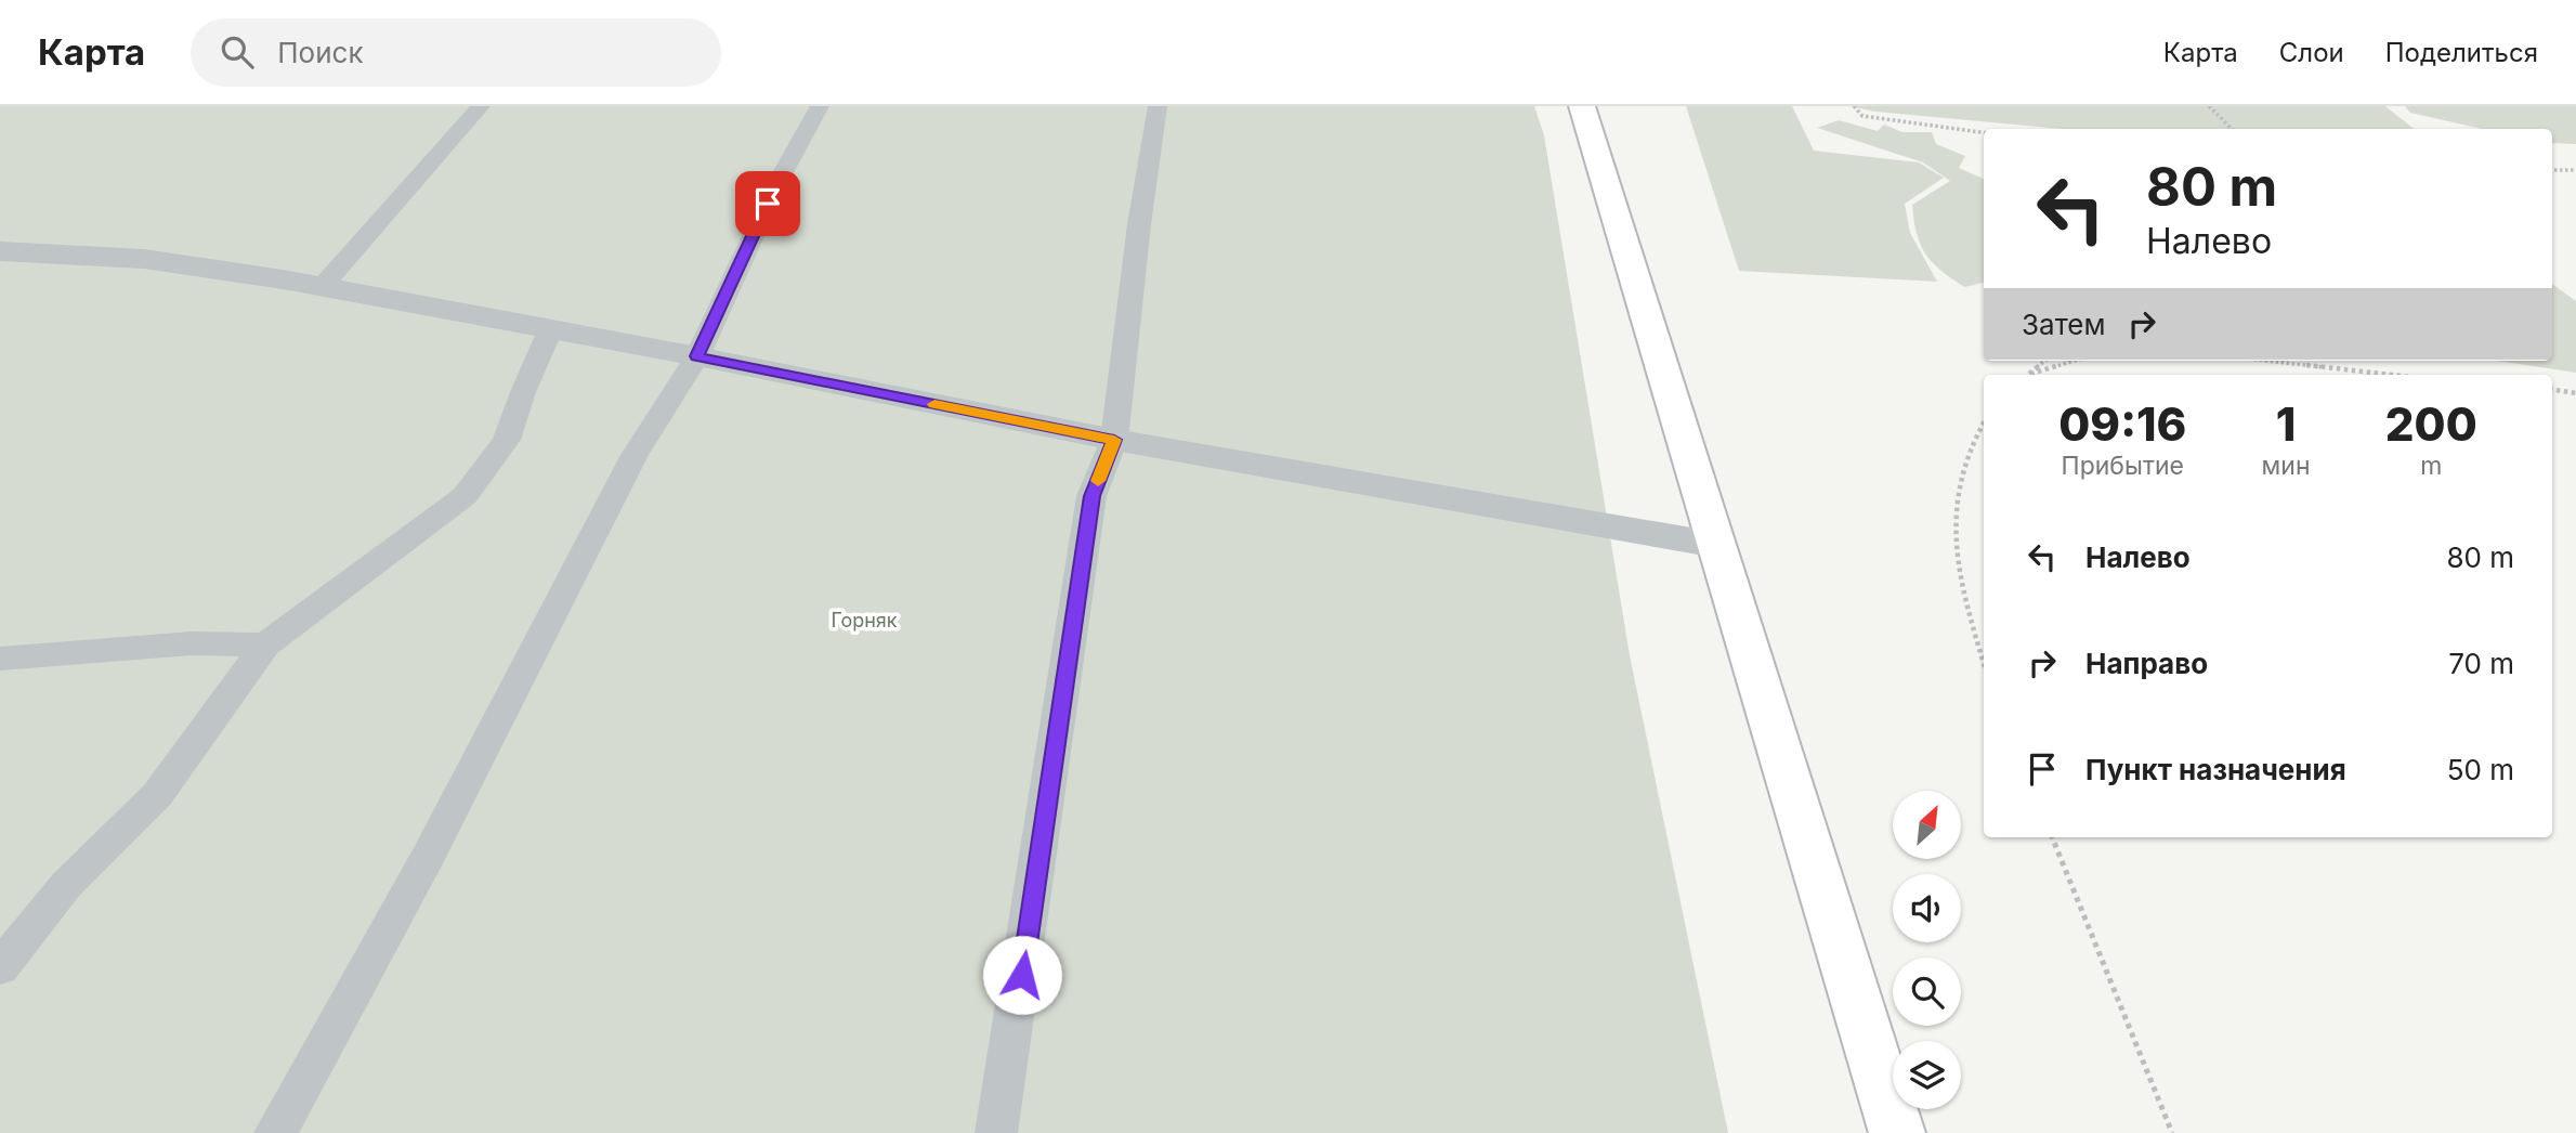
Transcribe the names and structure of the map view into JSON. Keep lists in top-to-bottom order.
{
  "parks": ["Горняк"],
  "north": "top right",
  "page": {
    "header": "Карта",
    "search": "Поиск",
    "nav": ["Карта", "Слои", "Поделиться"],
    "turn": ["80 m", "Налево"],
    "then": "Затем",
    "eta": [
      "09:16",
      "Прибытие",
      "1",
      "мин",
      "200",
      "m"
    ],
    "list": [
      {
        "name": "Налево",
        "value": "80 m"
      },
      {
        "name": "Направо",
        "value": "70 m"
      },
      {
        "name": "Пункт назначения",
        "value": "50 m"
      }
    ]
  }
}
